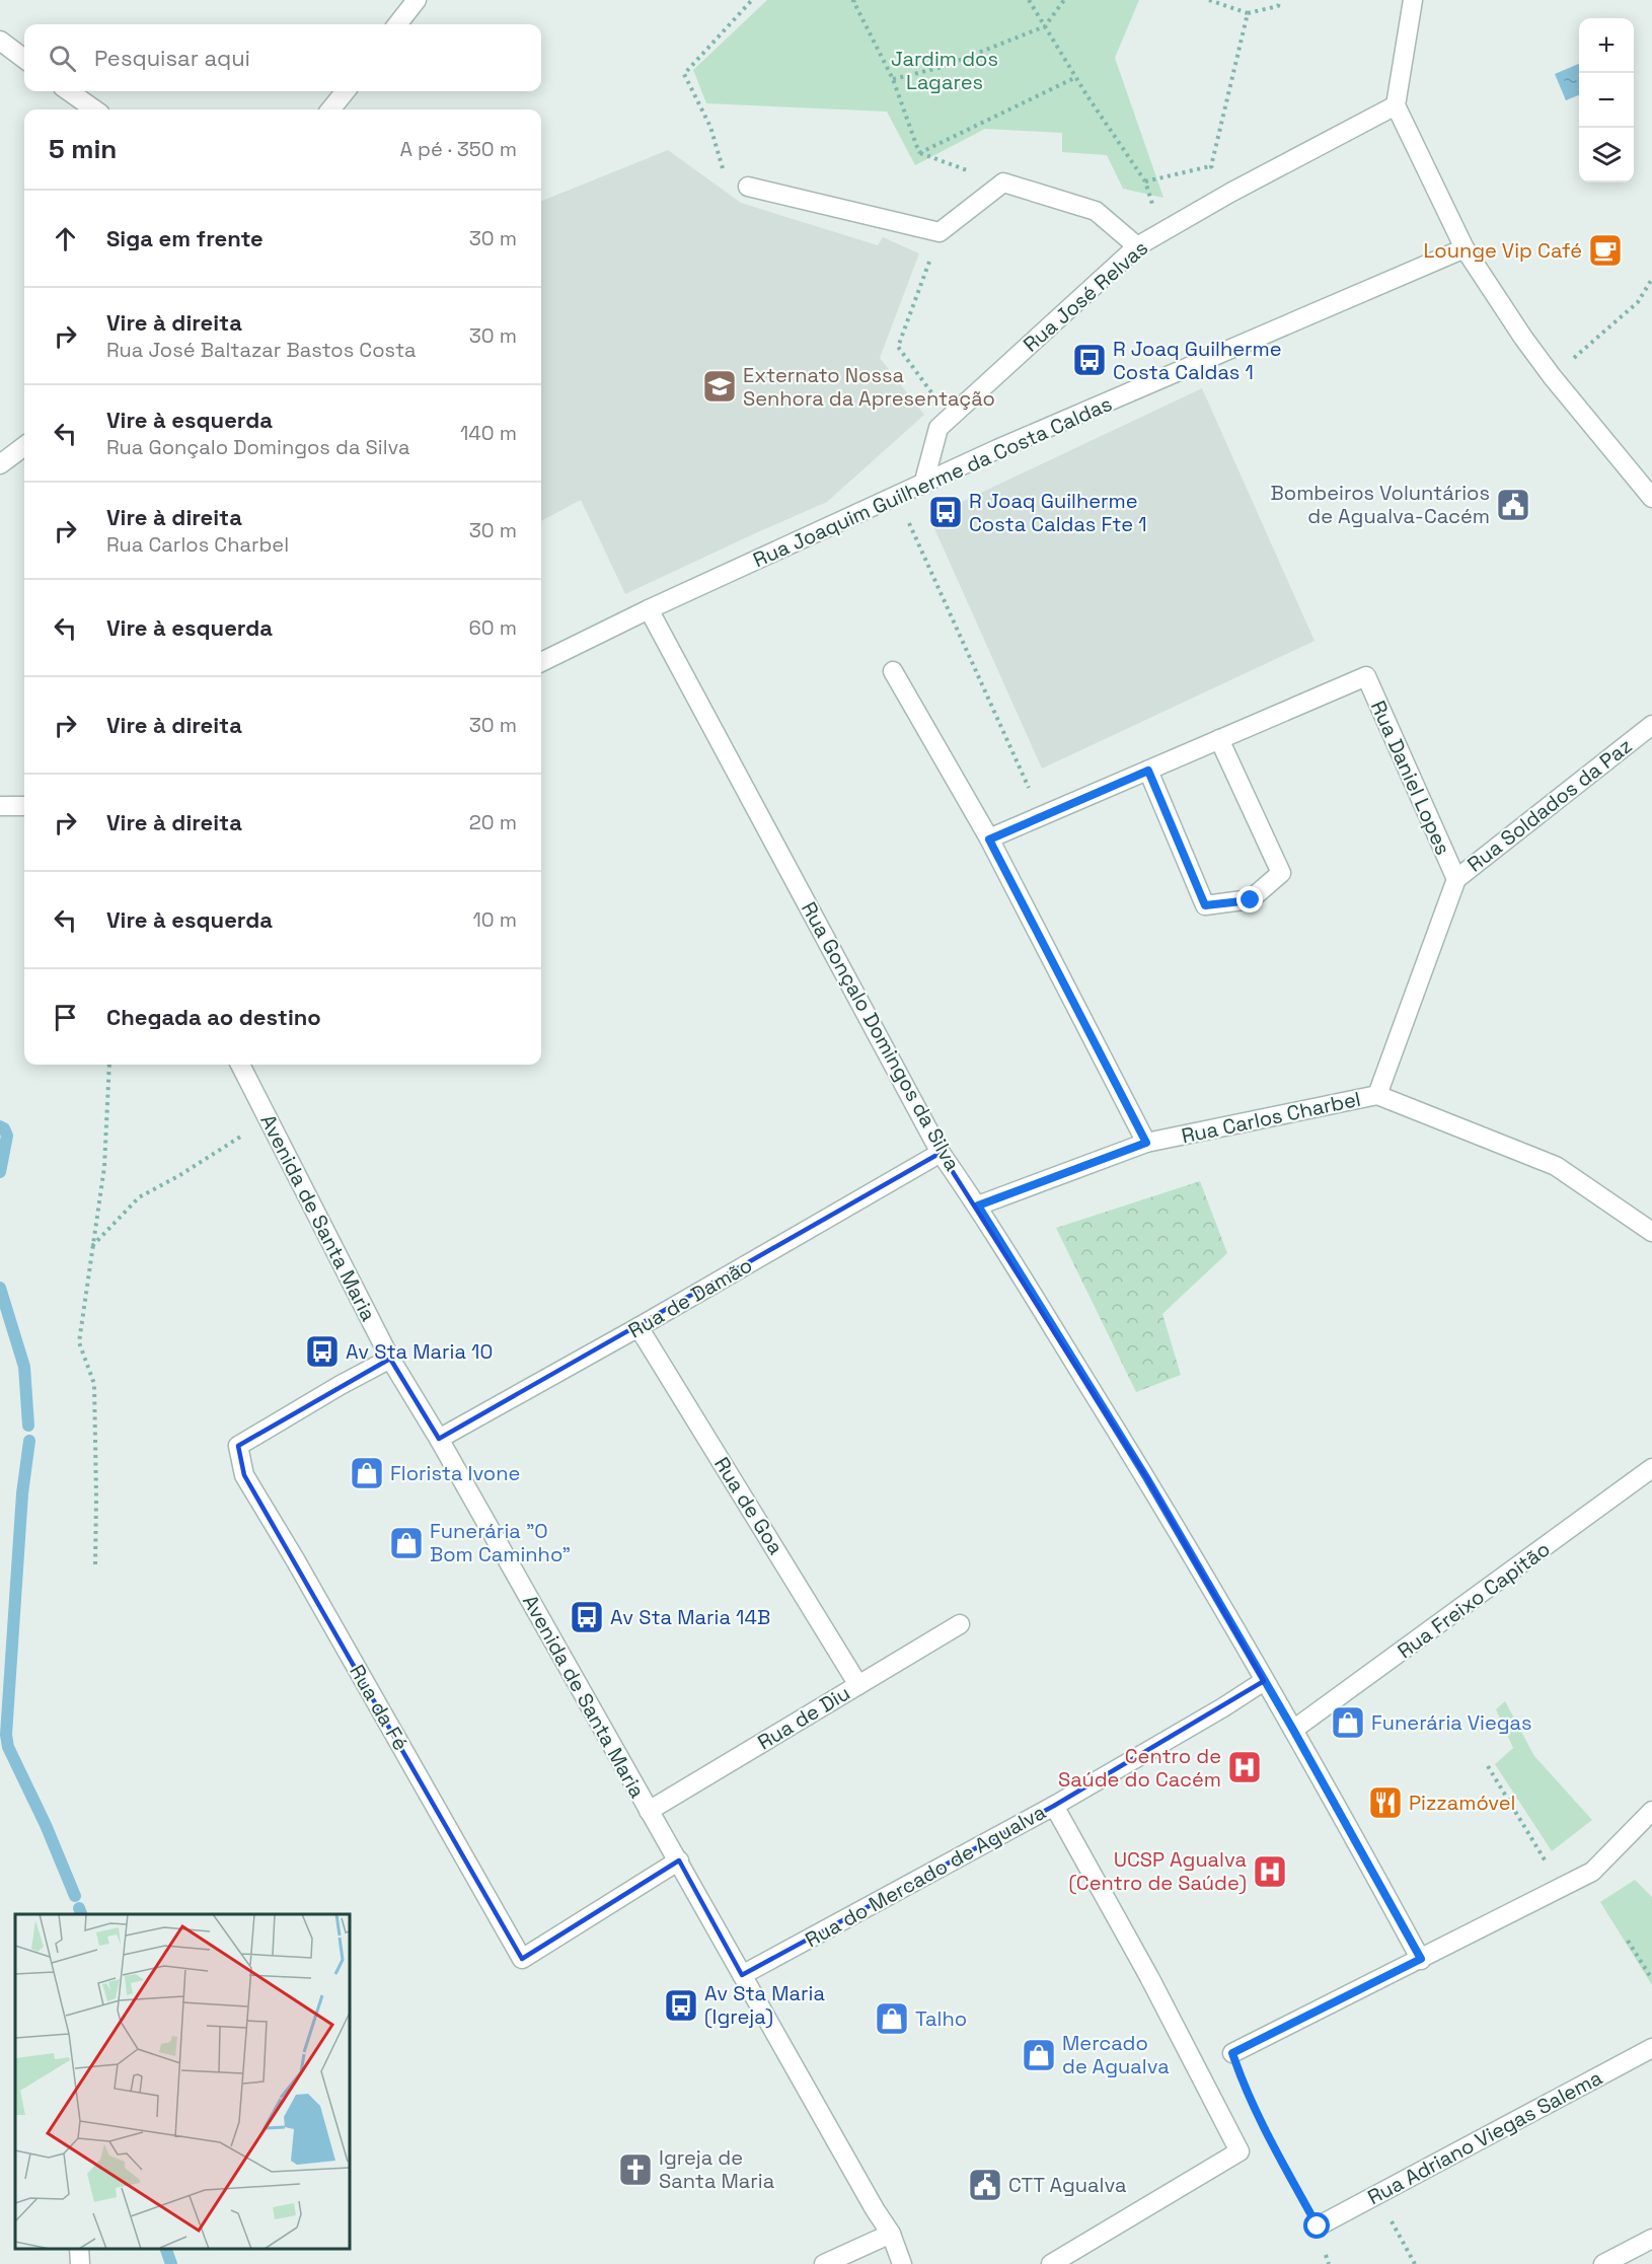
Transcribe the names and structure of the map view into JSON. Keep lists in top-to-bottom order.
{
  "streets": {
    "street": [
      "Rua José Relvas",
      "Rua Joaquim Guilherme da Costa Caldas",
      "Rua Daniel Lopes",
      "Rua Soldados da Paz",
      "Rua Gonçalo Domingos da Silva",
      "Rua Carlos Charbel",
      "Avenida de Santa Maria",
      "Rua de Damão",
      "Rua de Goa",
      "Rua Freixo Capitão",
      "Rua da Fé",
      "Rua de Diu",
      "Rua do Mercado de Agualva",
      "Rua Adriano Viegas Salema"
    ]
  },
  "crossings": [
    ["Rua José Relvas", "Rua Joaquim Guilherme da Costa Caldas"],
    ["Rua Joaquim Guilherme da Costa Caldas", "Rua Gonçalo Domingos da Silva"],
    ["Rua Daniel Lopes", "Rua Soldados da Paz"],
    ["Rua Soldados da Paz", "Rua Carlos Charbel"],
    ["Rua Gonçalo Domingos da Silva", "Rua Carlos Charbel"],
    ["Rua Gonçalo Domingos da Silva", "Rua de Damão"],
    ["Rua Gonçalo Domingos da Silva", "Rua Freixo Capitão"],
    ["Rua Gonçalo Domingos da Silva", "Rua do Mercado de Agualva"],
    ["Avenida de Santa Maria", "Rua de Damão"],
    ["Avenida de Santa Maria", "Rua da Fé"],
    ["Avenida de Santa Maria", "Rua de Diu"],
    ["Avenida de Santa Maria", "Rua do Mercado de Agualva"],
    ["Rua de Damão", "Rua de Goa"],
    ["Rua de Goa", "Rua de Diu"]
  ],
  "parks": ["Jardim dos Lagares"],
  "places": {
    "cafe": ["Lounge Vip Café"],
    "bus stop": [
      "R Joaq Guilherme Costa Caldas 1",
      "R Joaq Guilherme Costa Caldas Fte 1",
      "Av Sta Maria 10",
      "Av Sta Maria 14B",
      "Av Sta Maria (Igreja)"
    ],
    "school or university": ["Externato Nossa Senhora da Apresentação"],
    "public building": ["Bombeiros Voluntários de Agualva-Cacém", "CTT Agualva"],
    "shop": [
      "Florista Ivone",
      "Funerária \"O Bom Caminho\"",
      "Funerária Viegas",
      "Talho",
      "Mercado de Agualva"
    ],
    "hospital": ["Centro de Saúde do Cacém", "UCSP Agualva (Centro de Saúde)"],
    "restaurant": ["Pizzamóvel"],
    "church": ["Igreja de Santa Maria"]
  },
  "page": {
    "map_buttons": ["+", "−"],
    "search": "Pesquisar aqui",
    "heading": ["5 min", "A pé · 350 m"],
    "list": [
      ["Siga em frente", "30 m"],
      ["Vire à direita", "Rua José Baltazar Bastos Costa", "30 m"],
      ["Vire à esquerda", "Rua Gonçalo Domingos da Silva", "140 m"],
      ["Vire à direita", "Rua Carlos Charbel", "30 m"],
      ["Vire à esquerda", "60 m"],
      ["Vire à direita", "30 m"],
      ["Vire à direita", "20 m"],
      ["Vire à esquerda", "10 m"],
      "Chegada ao destino"
    ]
  }
}
